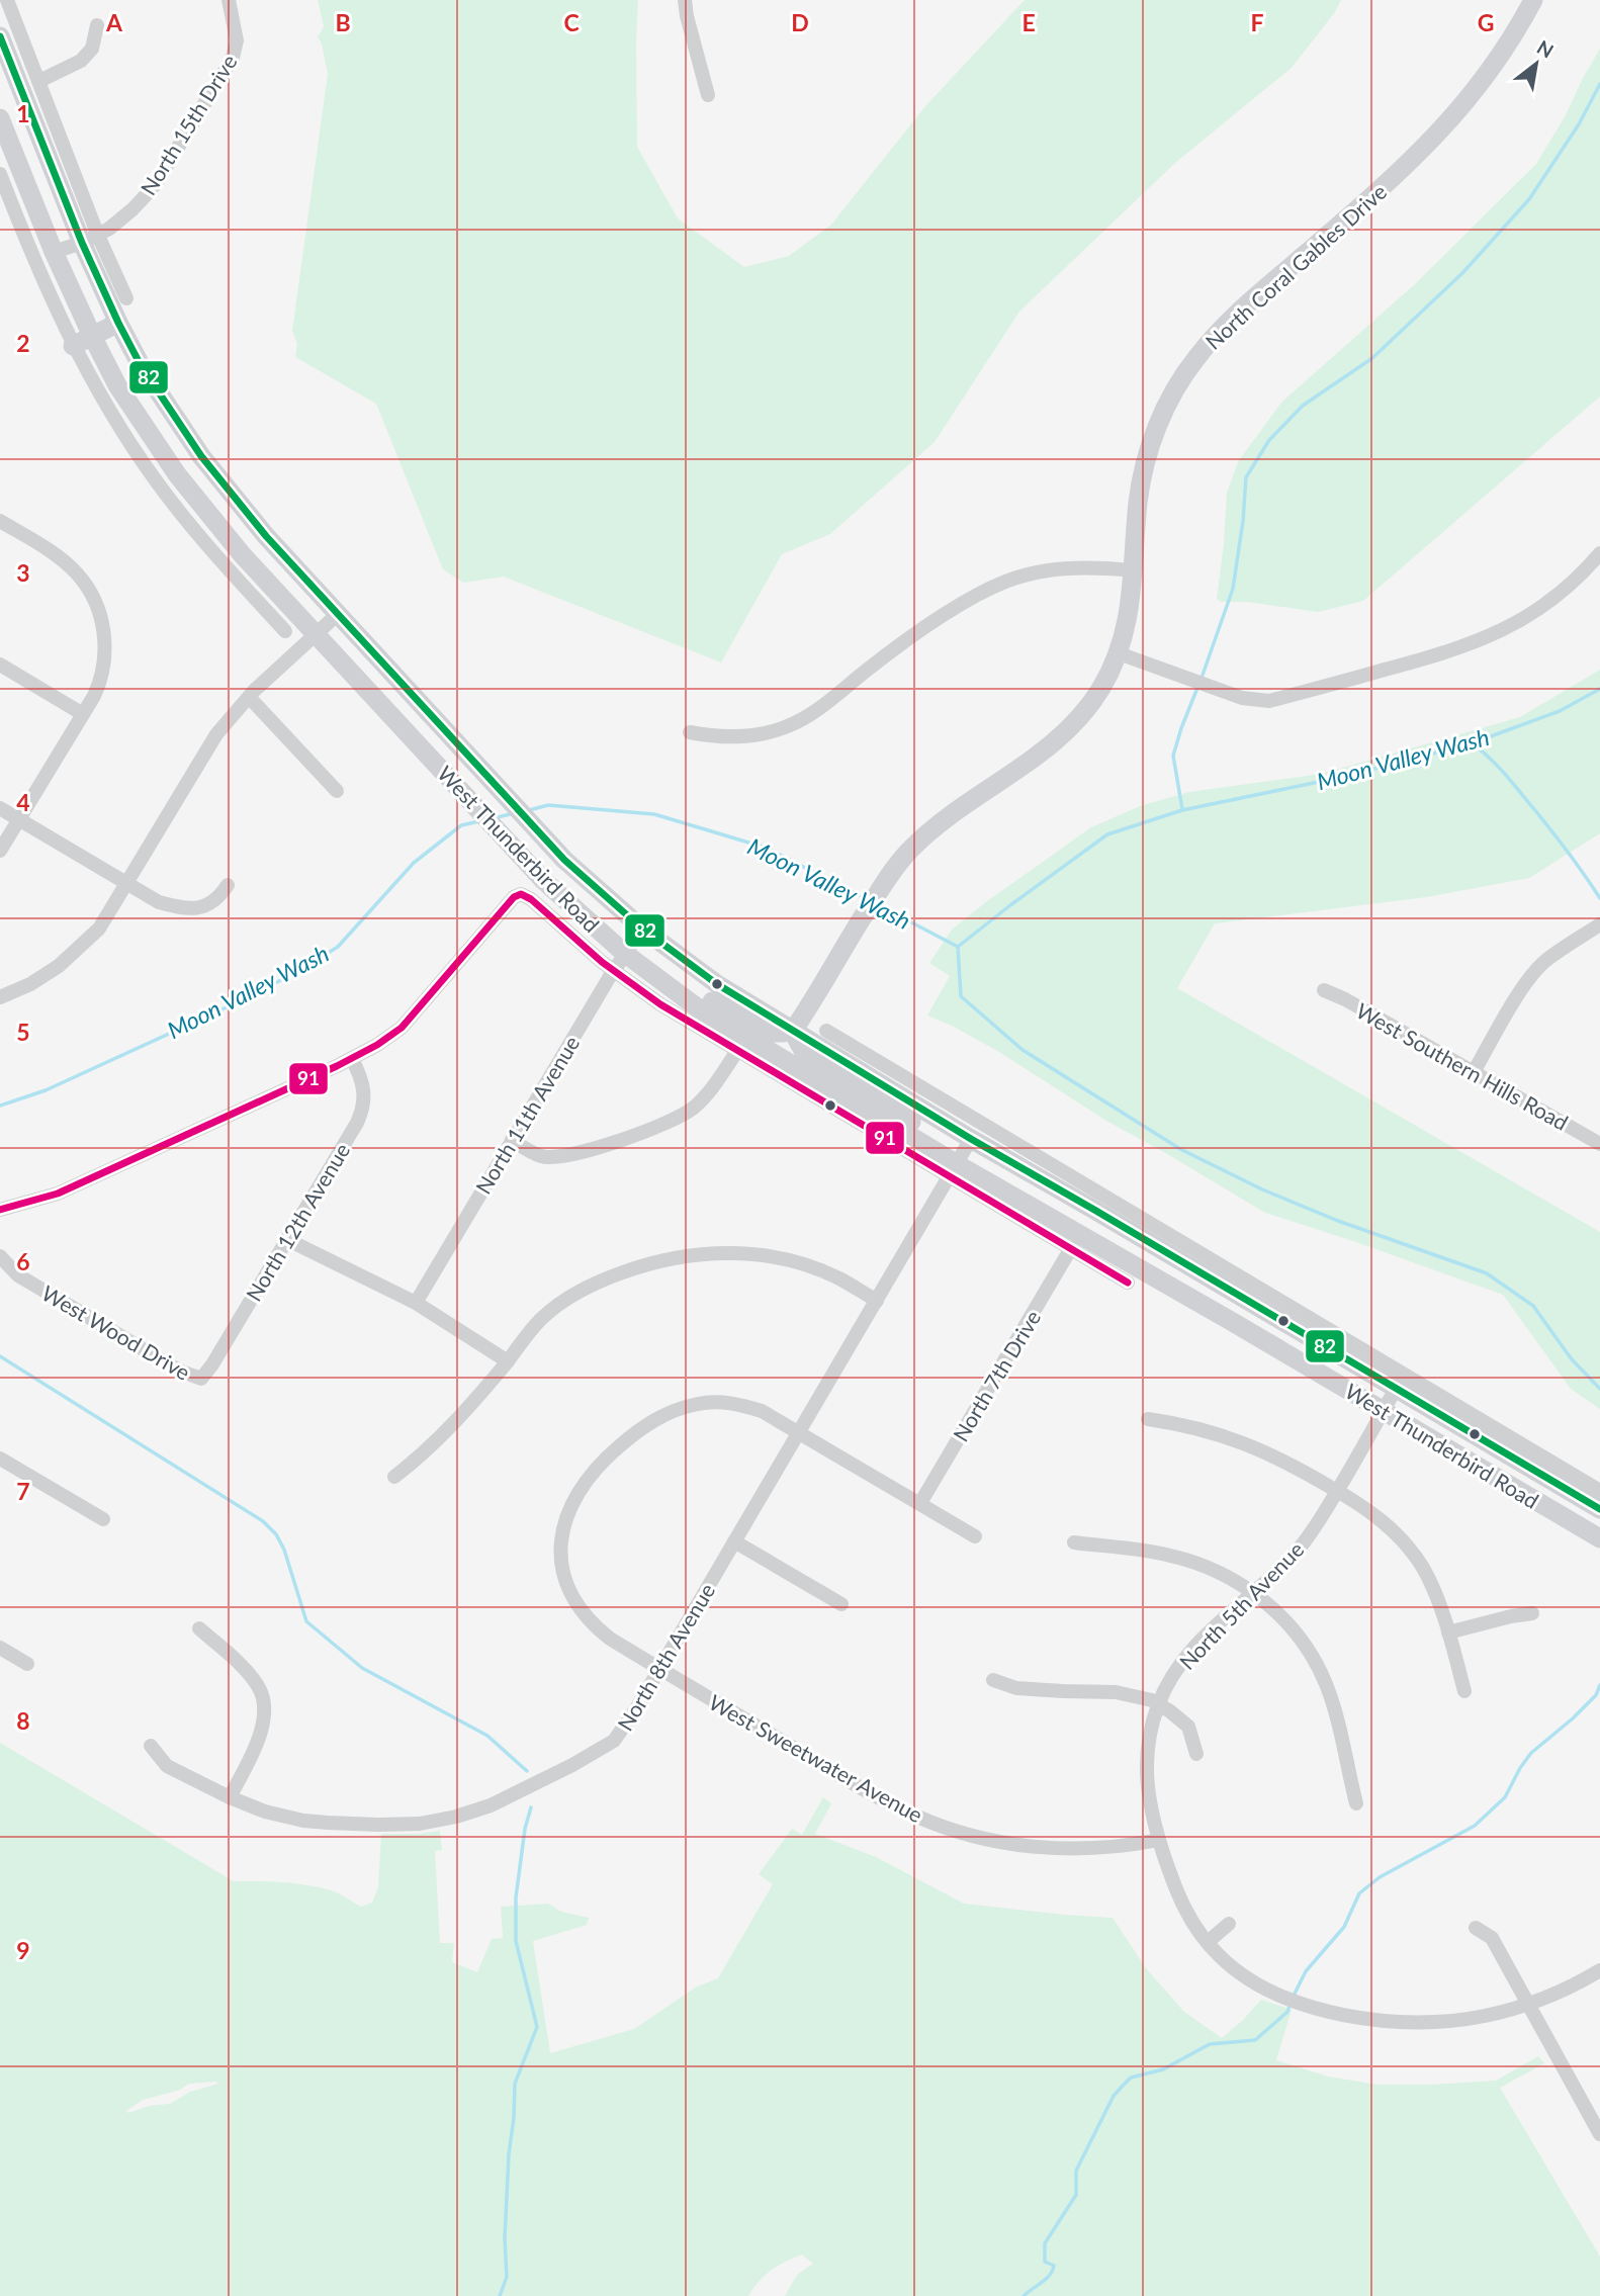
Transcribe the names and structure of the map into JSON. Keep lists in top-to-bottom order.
{
  "streets": {
    "main road": ["North Coral Gables Drive", "West Thunderbird Road"],
    "street": [
      "North 15th Drive",
      "West Southern Hills Road",
      "North 11th Avenue",
      "North 12th Avenue",
      "West Wood Drive",
      "North 7th Drive",
      "North 5th Avenue",
      "North 8th Avenue",
      "West Sweetwater Avenue"
    ]
  },
  "crossings": [
    ["North 15th Drive", "West Thunderbird Road"],
    ["North Coral Gables Drive", "West Thunderbird Road"],
    ["West Thunderbird Road", "North 11th Avenue"],
    ["West Thunderbird Road", "North 12th Avenue"],
    ["West Thunderbird Road", "North 7th Drive"],
    ["West Thunderbird Road", "North 5th Avenue"],
    ["West Thunderbird Road", "North 8th Avenue"],
    ["North 12th Avenue", "West Wood Drive"],
    ["North 7th Drive", "West Sweetwater Avenue"],
    ["North 5th Avenue", "West Sweetwater Avenue"],
    ["North 8th Avenue", "West Sweetwater Avenue"]
  ],
  "water": ["Moon Valley Wash"],
  "lines": ["transit line 82", "transit line 91"],
  "north": "top right",
  "grid": {
    "columns": [
      "A",
      "B",
      "C",
      "D",
      "E",
      "F",
      "G"
    ],
    "rows": [
      "1",
      "2",
      "3",
      "4",
      "5",
      "6",
      "7",
      "8",
      "9"
    ]
  }
}
